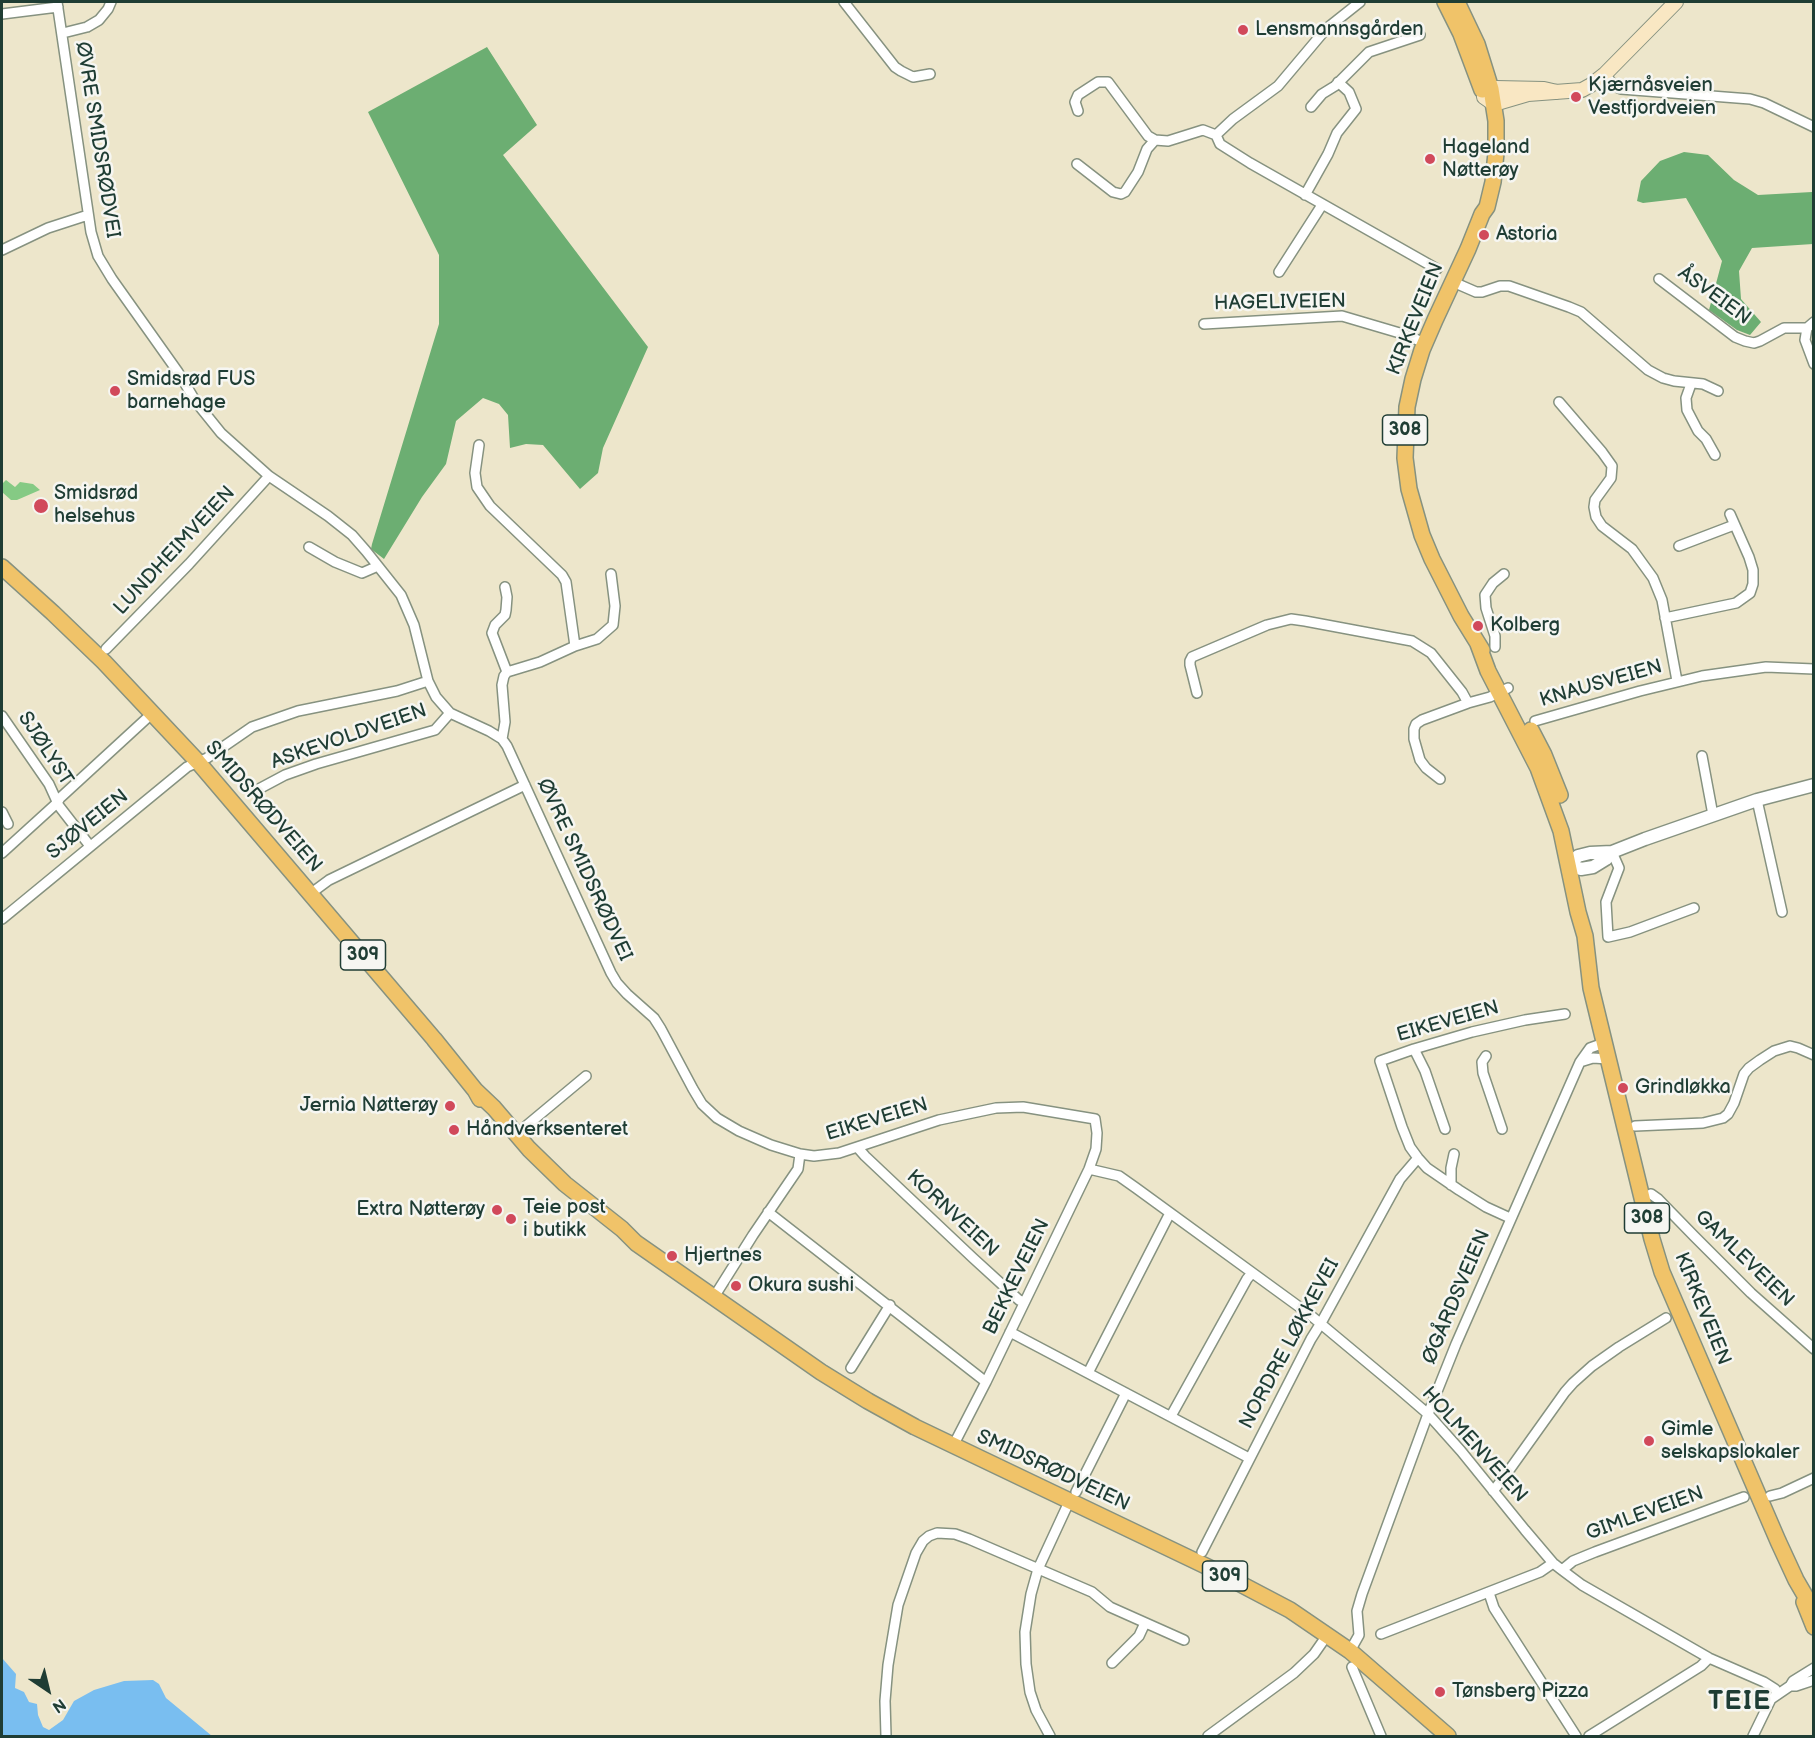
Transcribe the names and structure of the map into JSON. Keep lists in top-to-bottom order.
{
  "streets": {
    "main road": [
      "KIRKEVEIEN",
      "308",
      "SMIDSRØDVEIEN",
      "309"
    ],
    "street": [
      "ØVRE SMIDSRØDVEI",
      "ÅSVEIEN",
      "HAGELIVEIEN",
      "LUNDHEIMVEIEN",
      "KNAUSVEIEN",
      "ASKEVOLDVEIEN",
      "SJØLYST",
      "SJØVEIEN",
      "EIKEVEIEN",
      "KORNVEIEN",
      "GAMLEVEIEN",
      "BEKKEVEIEN",
      "ØGÅRDSVEIEN",
      "NORDRE LØKKEVEI",
      "HOLMENVEIEN",
      "GIMLEVEIEN"
    ]
  },
  "crossings": [
    ["ØVRE SMIDSRØDVEI", "LUNDHEIMVEIEN"],
    ["ØVRE SMIDSRØDVEI", "ASKEVOLDVEIEN"],
    ["ØVRE SMIDSRØDVEI", "SJØVEIEN"],
    ["ØVRE SMIDSRØDVEI", "EIKEVEIEN"],
    ["HAGELIVEIEN", "KIRKEVEIEN"],
    ["KIRKEVEIEN", "ØGÅRDSVEIEN"],
    ["SJØLYST", "SJØVEIEN"],
    ["SMIDSRØDVEIEN", "SJØVEIEN"],
    ["SMIDSRØDVEIEN", "BEKKEVEIEN"],
    ["SMIDSRØDVEIEN", "ØGÅRDSVEIEN"],
    ["EIKEVEIEN", "KORNVEIEN"],
    ["EIKEVEIEN", "BEKKEVEIEN"],
    ["EIKEVEIEN", "ØGÅRDSVEIEN"],
    ["EIKEVEIEN", "NORDRE LØKKEVEI"],
    ["KORNVEIEN", "BEKKEVEIEN"],
    ["BEKKEVEIEN", "HOLMENVEIEN"],
    ["ØGÅRDSVEIEN", "HOLMENVEIEN"],
    ["NORDRE LØKKEVEI", "HOLMENVEIEN"],
    ["HOLMENVEIEN", "GIMLEVEIEN"]
  ],
  "districts": ["TEIE"],
  "places": [
    "Lensmannsgården",
    "Kjærnåsveien Vestfjordveien",
    "Hageland Nøtterøy",
    "Astoria",
    "Smidsrød FUS barnehage",
    "Smidsrød helsehus",
    "Kolberg",
    "Grindløkka",
    "Jernia Nøtterøy",
    "Håndverksenteret",
    "Extra Nøtterøy",
    "Teie post i butikk",
    "Hjertnes",
    "Okura sushi",
    "Gimle selskapslokaler",
    "Tønsberg Pizza"
  ],
  "north": "bottom right"
}
